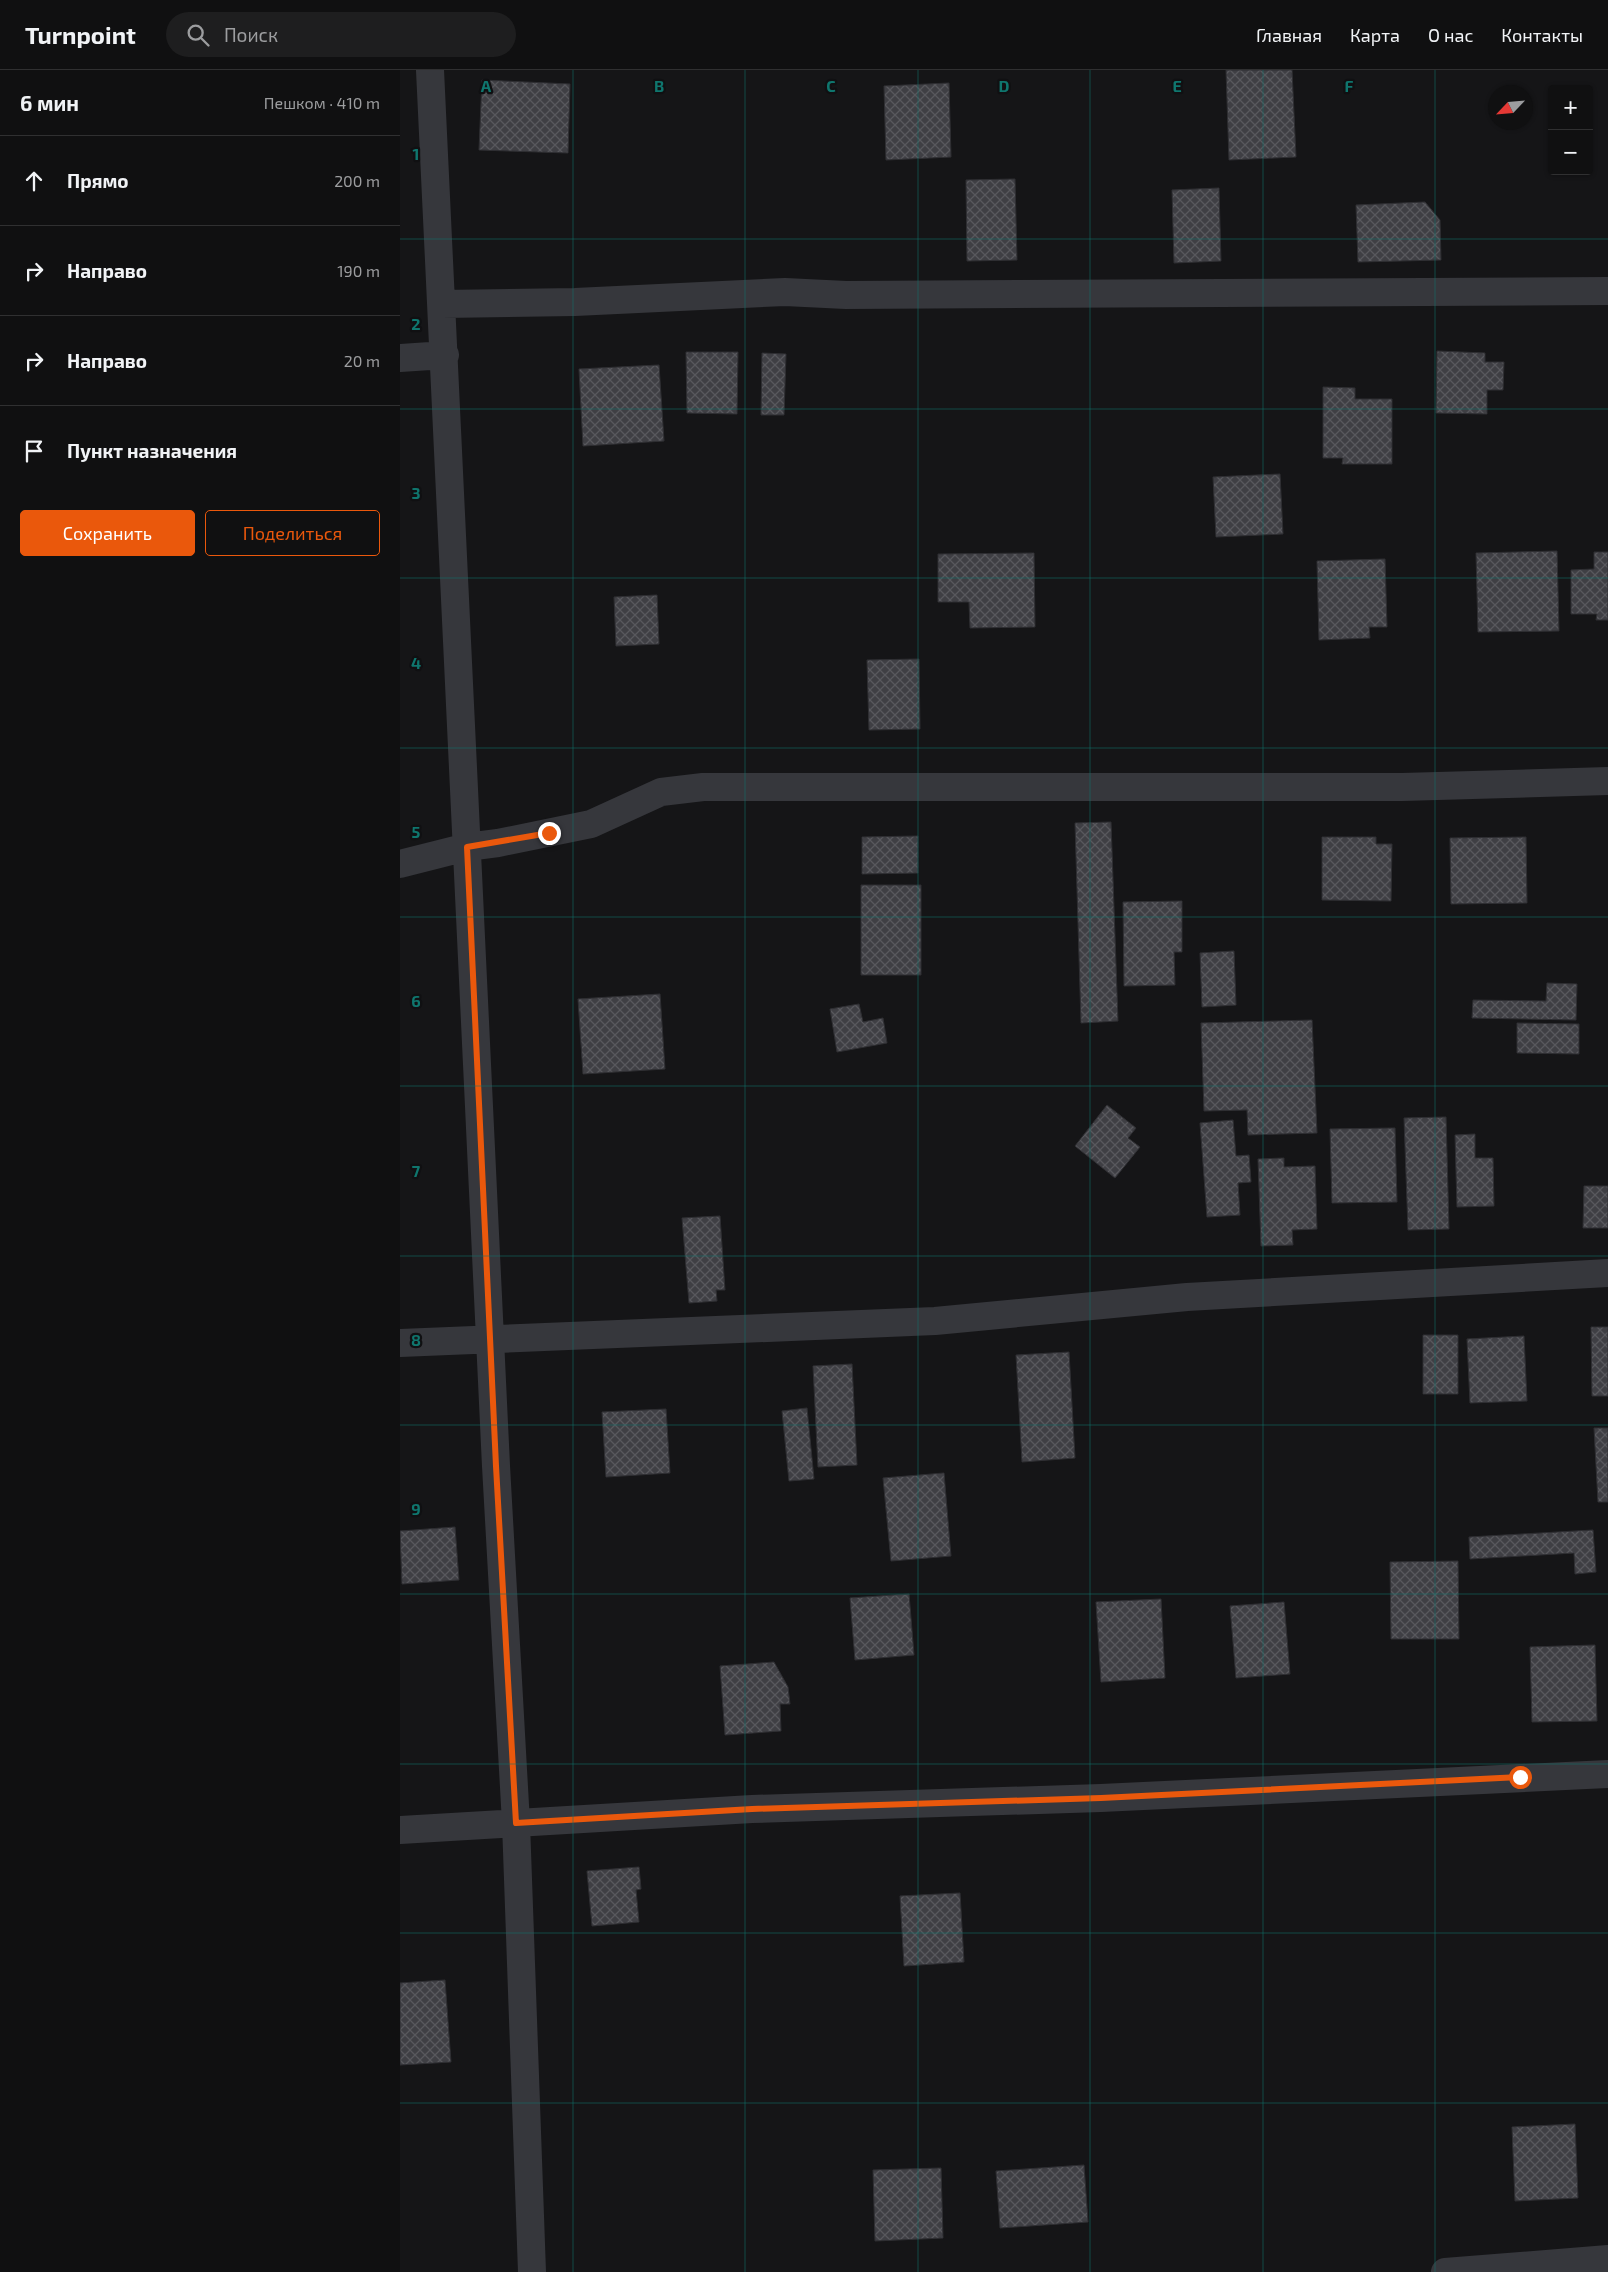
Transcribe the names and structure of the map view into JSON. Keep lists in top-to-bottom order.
{
  "north": "bottom left",
  "page": {
    "header": "Turnpoint",
    "search": "Поиск",
    "nav": [
      "Главная",
      "Карта",
      "О нас",
      "Контакты"
    ],
    "heading": ["6 мин", "Пешком · 410 m"],
    "map_buttons": ["+", "−"],
    "list": [
      ["Прямо", "200 m"],
      ["Направо", "190 m"],
      ["Направо", "20 m"],
      "Пункт назначения"
    ],
    "buttons": ["Сохранить", "Поделиться"]
  },
  "grid": {
    "columns": [
      "A",
      "B",
      "C",
      "D",
      "E",
      "F"
    ],
    "rows": [
      "1",
      "2",
      "3",
      "4",
      "5",
      "6",
      "7",
      "8",
      "9"
    ]
  }
}
